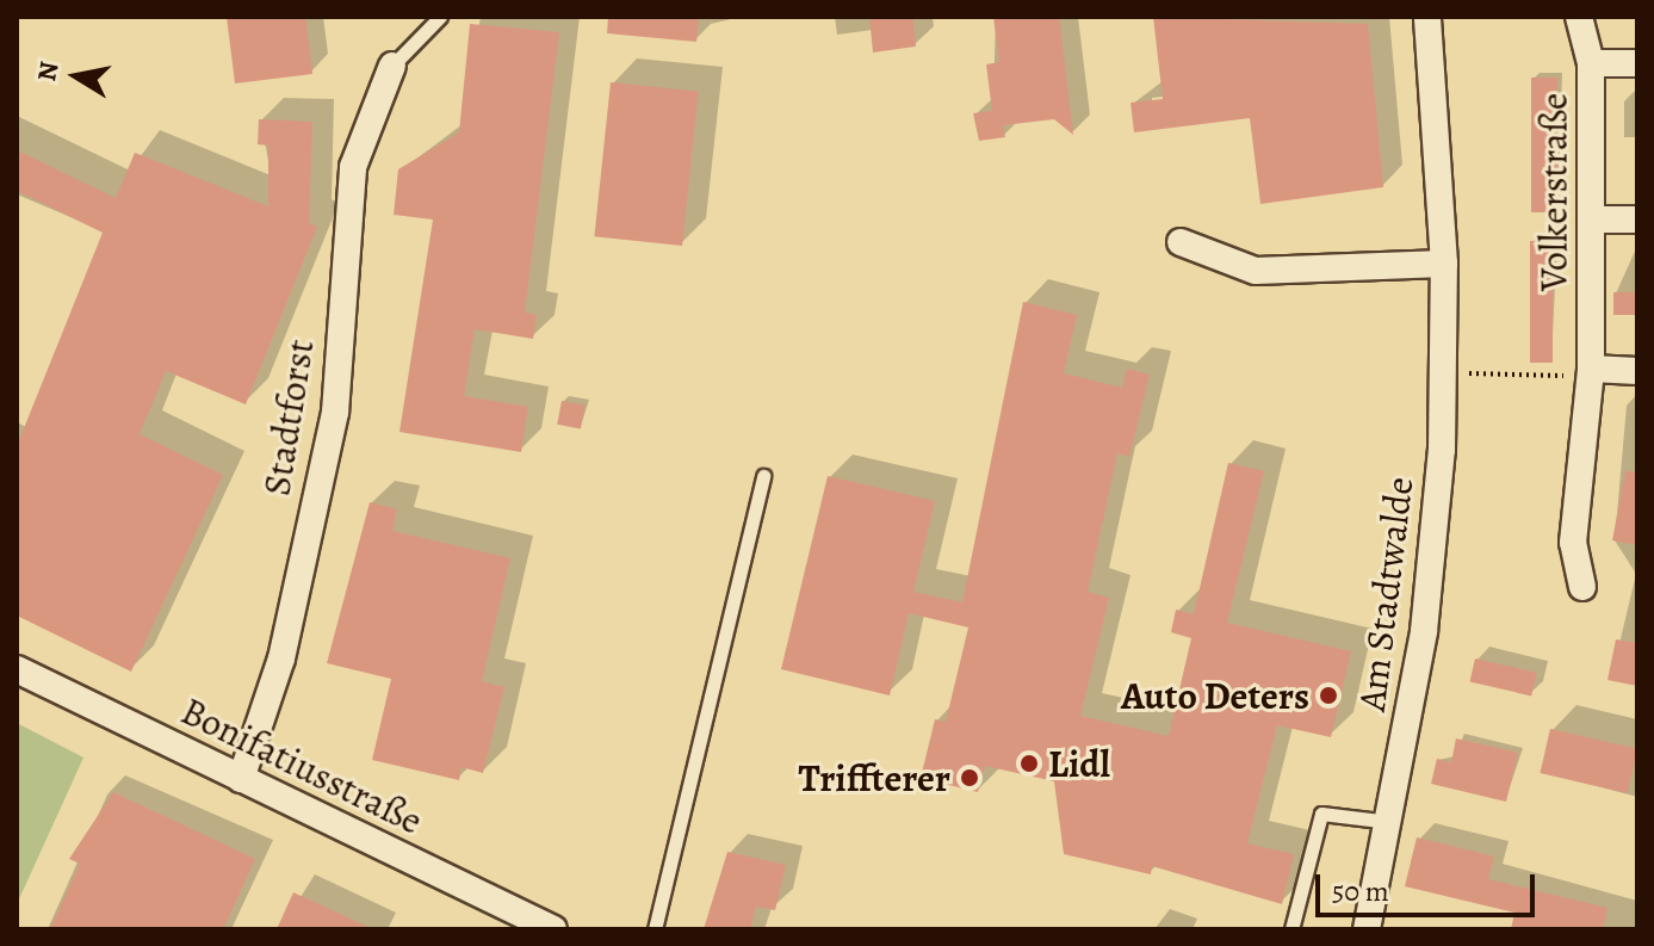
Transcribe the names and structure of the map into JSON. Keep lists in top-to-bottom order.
{
  "streets": {
    "street": [
      "Volkerstraße",
      "Stadtforst",
      "Am Stadtwalde",
      "Bonifatiusstraße"
    ]
  },
  "crossings": [
    ["Stadtforst", "Bonifatiusstraße"]
  ],
  "places": ["Auto Deters", "Lidl", "Triffterer"],
  "scale_bar": "50 m",
  "north": "left"
}
